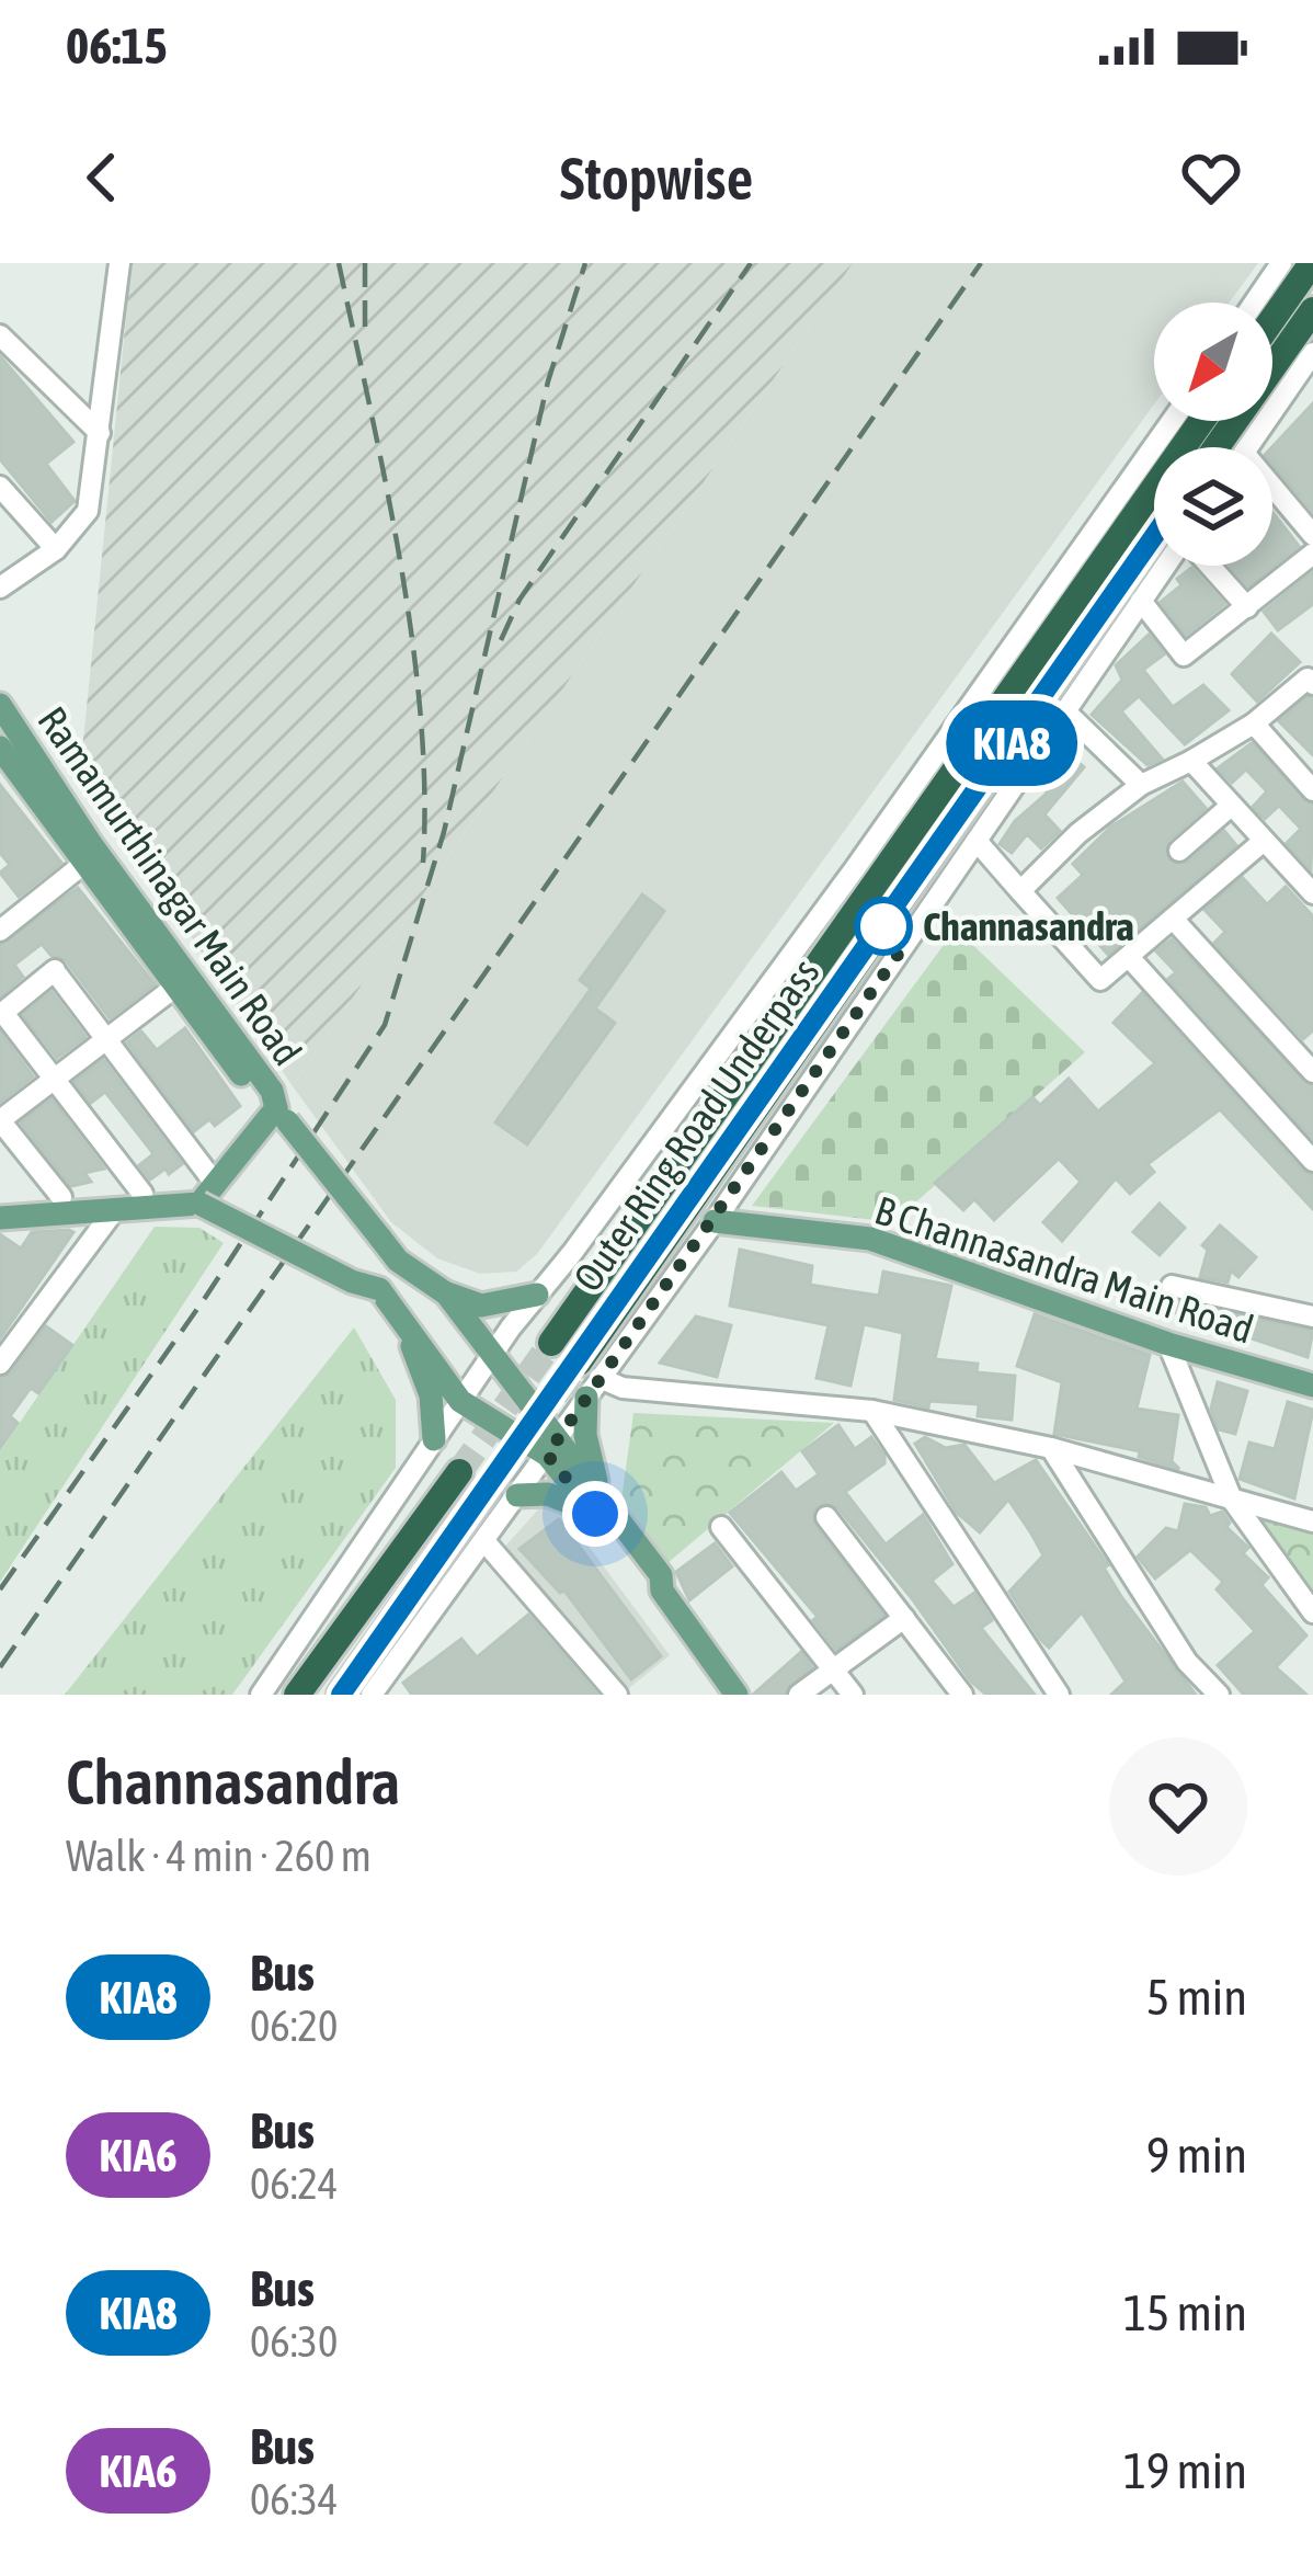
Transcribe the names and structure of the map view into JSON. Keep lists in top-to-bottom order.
{
  "streets": {
    "highway": ["Outer Ring Road Underpass"],
    "main road": ["Ramamurthinagar Main Road", "B Channasandra Main Road"]
  },
  "places": ["Channasandra"],
  "lines": ["bus line KIA8"],
  "north": "bottom left",
  "page": {
    "status": "06:15",
    "header": "Stopwise",
    "on_map": "KIA8",
    "heading": ["Channasandra", "Walk · 4 min · 260 m"],
    "list": [
      {
        "mark": "KIA8",
        "name": "Bus",
        "note": "06:20",
        "value": "5 min"
      },
      {
        "mark": "KIA6",
        "name": "Bus",
        "note": "06:24",
        "value": "9 min"
      },
      {
        "mark": "KIA8",
        "name": "Bus",
        "note": "06:30",
        "value": "15 min"
      },
      {
        "mark": "KIA6",
        "name": "Bus",
        "note": "06:34",
        "value": "19 min"
      }
    ]
  }
}
